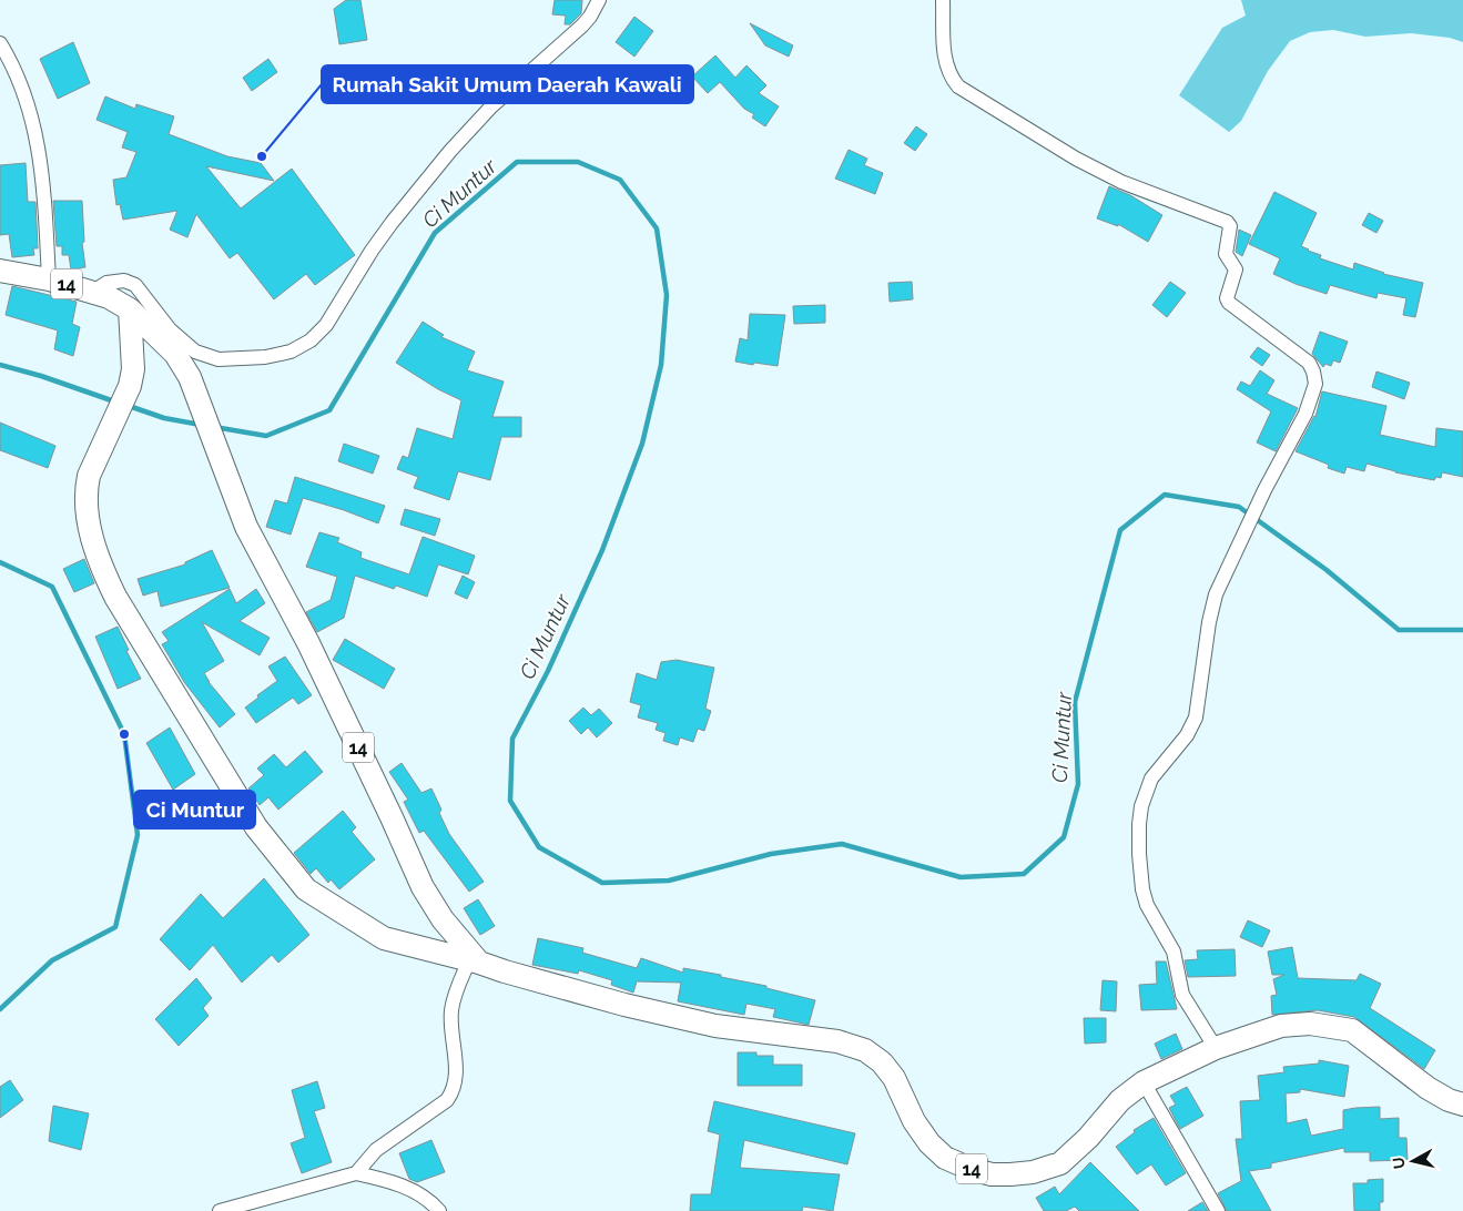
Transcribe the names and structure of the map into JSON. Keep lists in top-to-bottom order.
{
  "streets": {
    "highway": ["14"]
  },
  "water": ["Ci Muntur"],
  "places": ["Rumah Sakit Umum Daerah Kawali", "Ci Muntur"],
  "north": "left"
}
